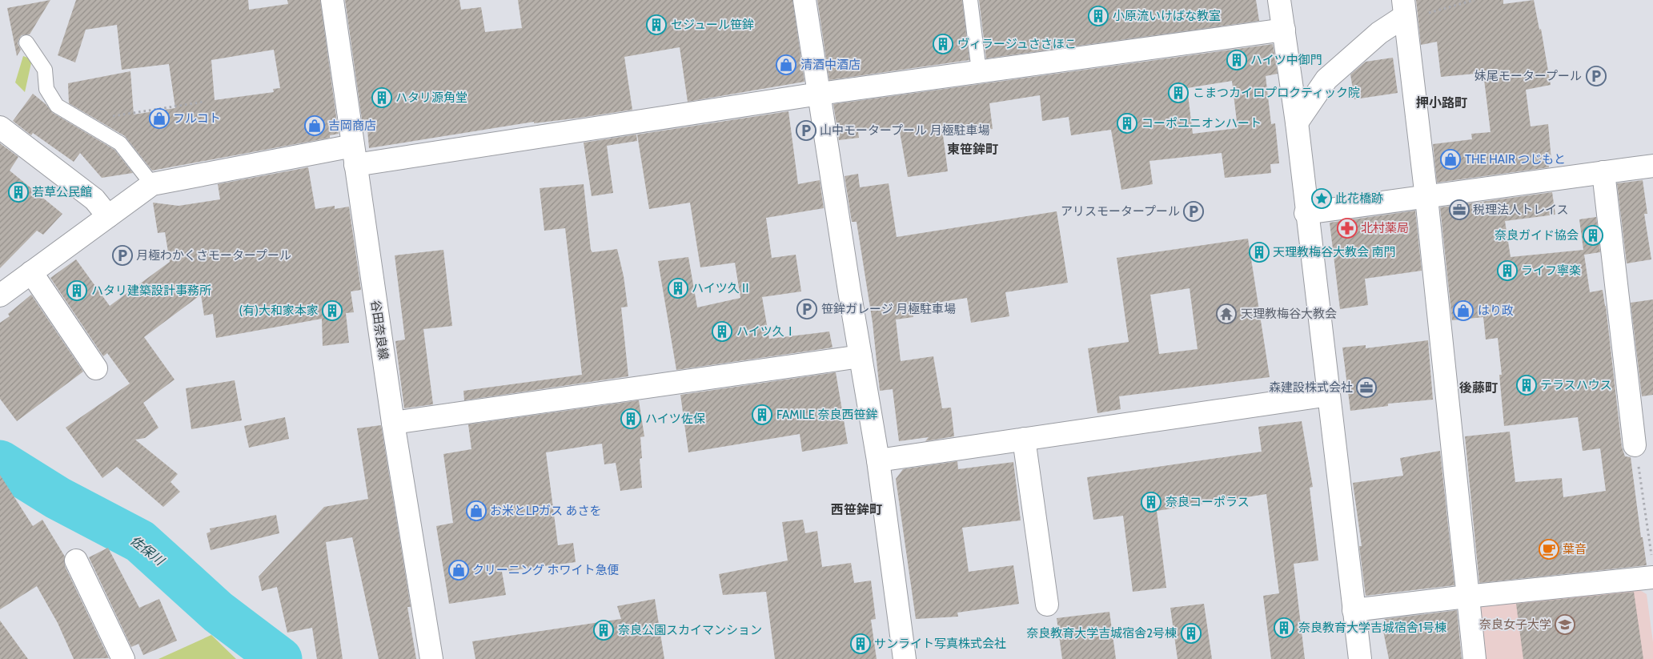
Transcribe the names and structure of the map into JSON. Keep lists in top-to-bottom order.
{
  "streets": {
    "street": ["谷田奈良線"]
  },
  "districts": [
    "押小路町",
    "東笹鉾町",
    "後藤町",
    "西笹鉾町"
  ],
  "water": ["佐保川"],
  "places": {
    "building": [
      "小原流いけばな教室",
      "セジュール笹鉾",
      "ヴィラージュささほこ",
      "ハイツ中御門",
      "こまつカイロプロクティック院",
      "ハタリ源角堂",
      "コーポユニオンハート",
      "若草公民館",
      "奈良ガイド協会",
      "天理教梅谷大教会 南門",
      "ライフ寧楽",
      "ハイツ久Ⅱ",
      "ハタリ建築設計事務所",
      "(有)大和家本家",
      "ハイツ久Ⅰ",
      "テラスハウス",
      "FAMILE 奈良西笹鉾",
      "ハイツ佐保",
      "奈良コーポラス",
      "奈良教育大学吉城宿舎1号棟",
      "奈良公園スカイマンション",
      "奈良教育大学吉城宿舎2号棟",
      "サンライト写真株式会社"
    ],
    "shop": [
      "清酒中酒店",
      "フルコト",
      "吉岡商店",
      "THE HAIR つじもと",
      "はり政",
      "お米とLPガス あさを",
      "クリーニング ホワイト急便"
    ],
    "parking": [
      "妹尾モータープール",
      "山中モータープール 月極駐車場",
      "アリスモータープール",
      "月極わかくさモータープール",
      "笹鉾ガレージ 月極駐車場"
    ],
    "place": ["此花橋跡"],
    "office": ["税理法人トレイス", "森建設株式会社"],
    "pharmacy": ["北村薬局"],
    "temple": ["天理教梅谷大教会"],
    "cafe": ["葉音"],
    "school or university": ["奈良女子大学"]
  }
}
